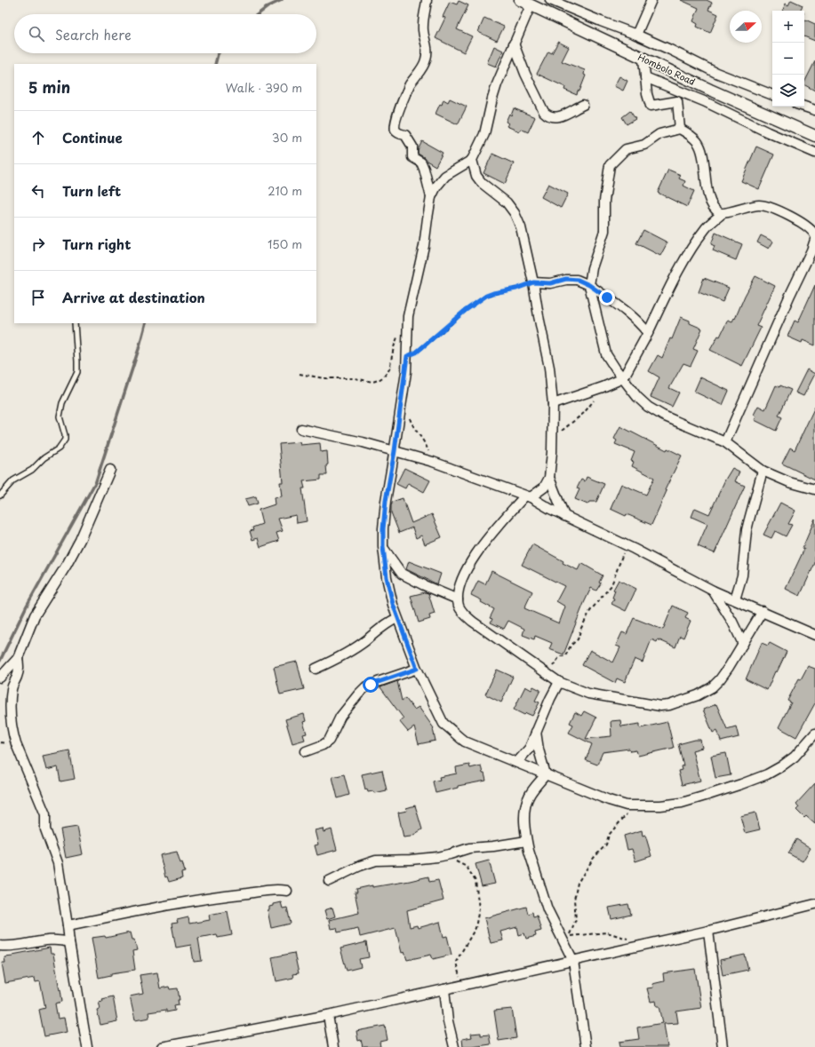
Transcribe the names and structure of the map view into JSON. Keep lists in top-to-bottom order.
{
  "streets": {
    "street": ["Hombolo Road"]
  },
  "north": "right",
  "page": {
    "map_buttons": ["+", "−"],
    "search": "Search here",
    "heading": ["5 min", "Walk · 390 m"],
    "list": [
      ["Continue", "30 m"],
      ["Turn left", "210 m"],
      ["Turn right", "150 m"],
      "Arrive at destination"
    ]
  }
}
